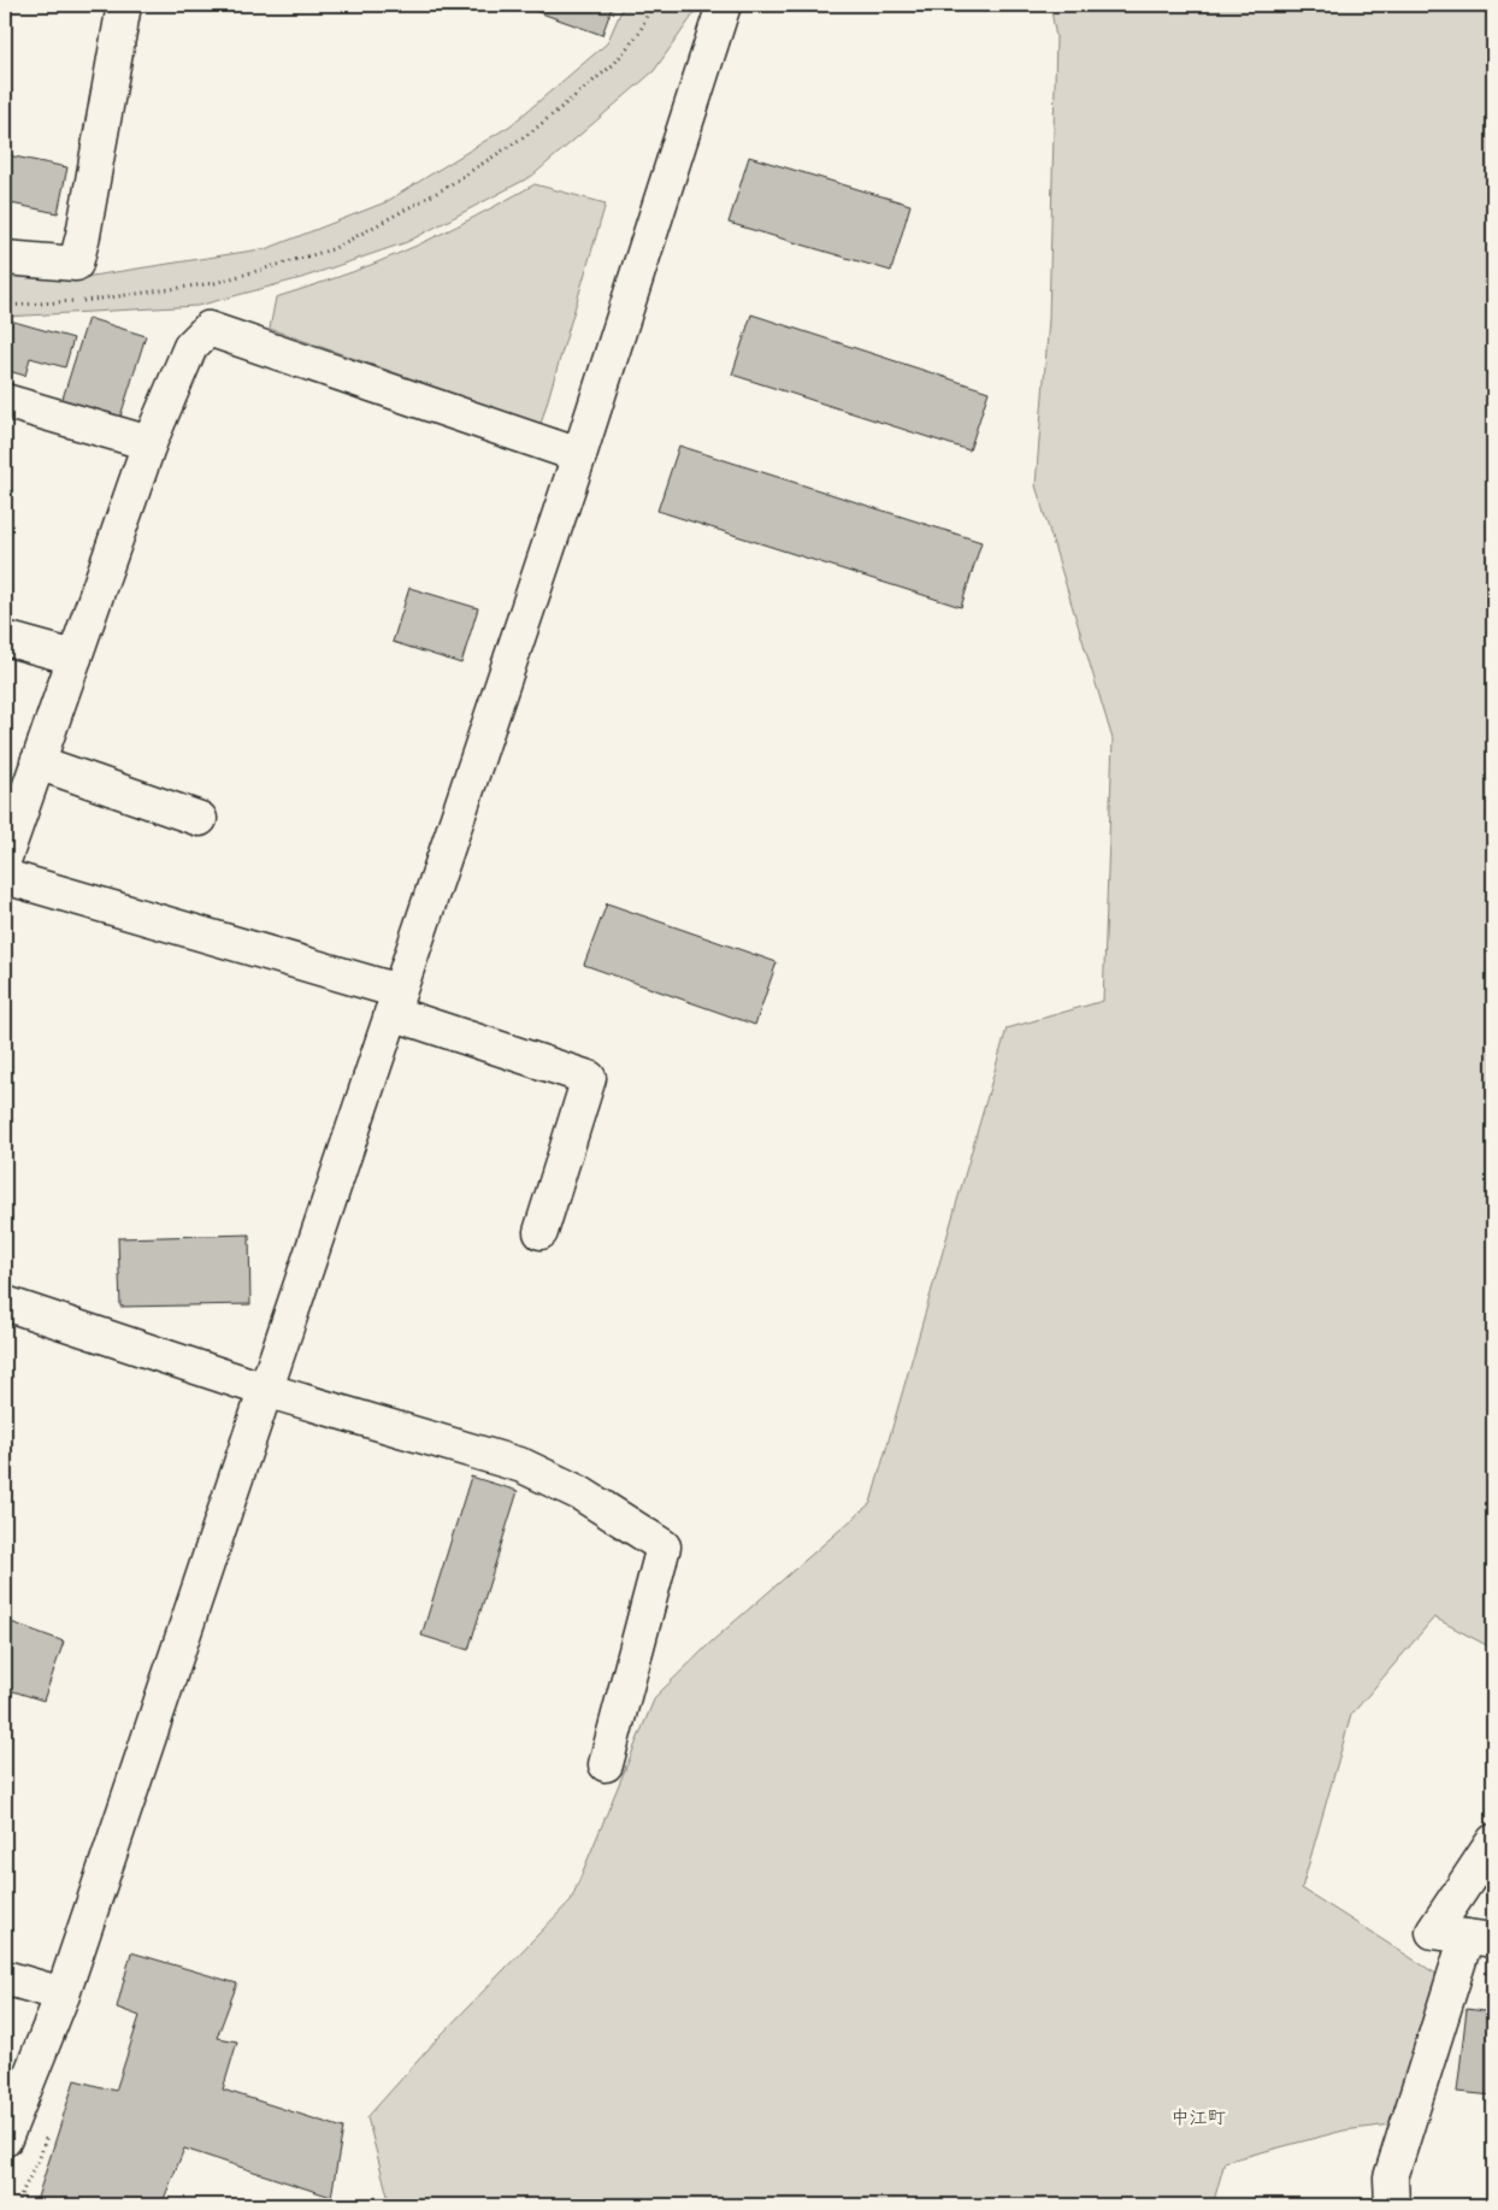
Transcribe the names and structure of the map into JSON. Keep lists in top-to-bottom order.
{
  "districts": ["中江町"]
}
